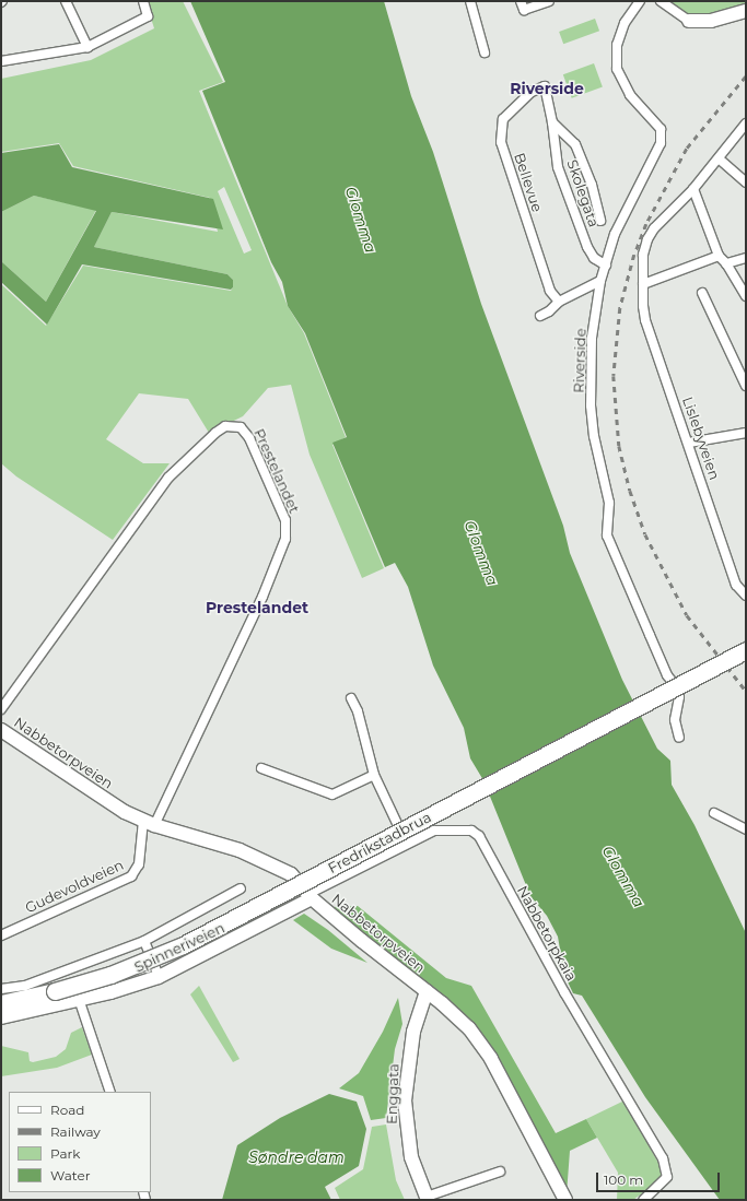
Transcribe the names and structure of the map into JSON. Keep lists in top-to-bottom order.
{
  "streets": {
    "highway": ["Fredrikstadbrua"],
    "main road": ["Nabbetorpveien", "Spinneriveien", "Enggata"],
    "street": [
      "Bellevue",
      "Skolegata",
      "Riverside",
      "Lislebyveien",
      "Prestelandet",
      "Gudevoldveien",
      "Nabbetorpkaia"
    ]
  },
  "crossings": [
    ["Bellevue", "Skolegata"],
    ["Skolegata", "Riverside"],
    ["Prestelandet", "Nabbetorpveien"],
    ["Prestelandet", "Gudevoldveien"],
    ["Nabbetorpveien", "Gudevoldveien"],
    ["Nabbetorpveien", "Nabbetorpkaia"],
    ["Nabbetorpveien", "Spinneriveien"],
    ["Nabbetorpveien", "Enggata"],
    ["Nabbetorpkaia", "Spinneriveien"]
  ],
  "districts": ["Riverside", "Prestelandet"],
  "water": ["Glomma", "Søndre dam"],
  "legend": [
    "Road",
    "Railway",
    "Park",
    "Water"
  ],
  "scale_bar": "100 m"
}
